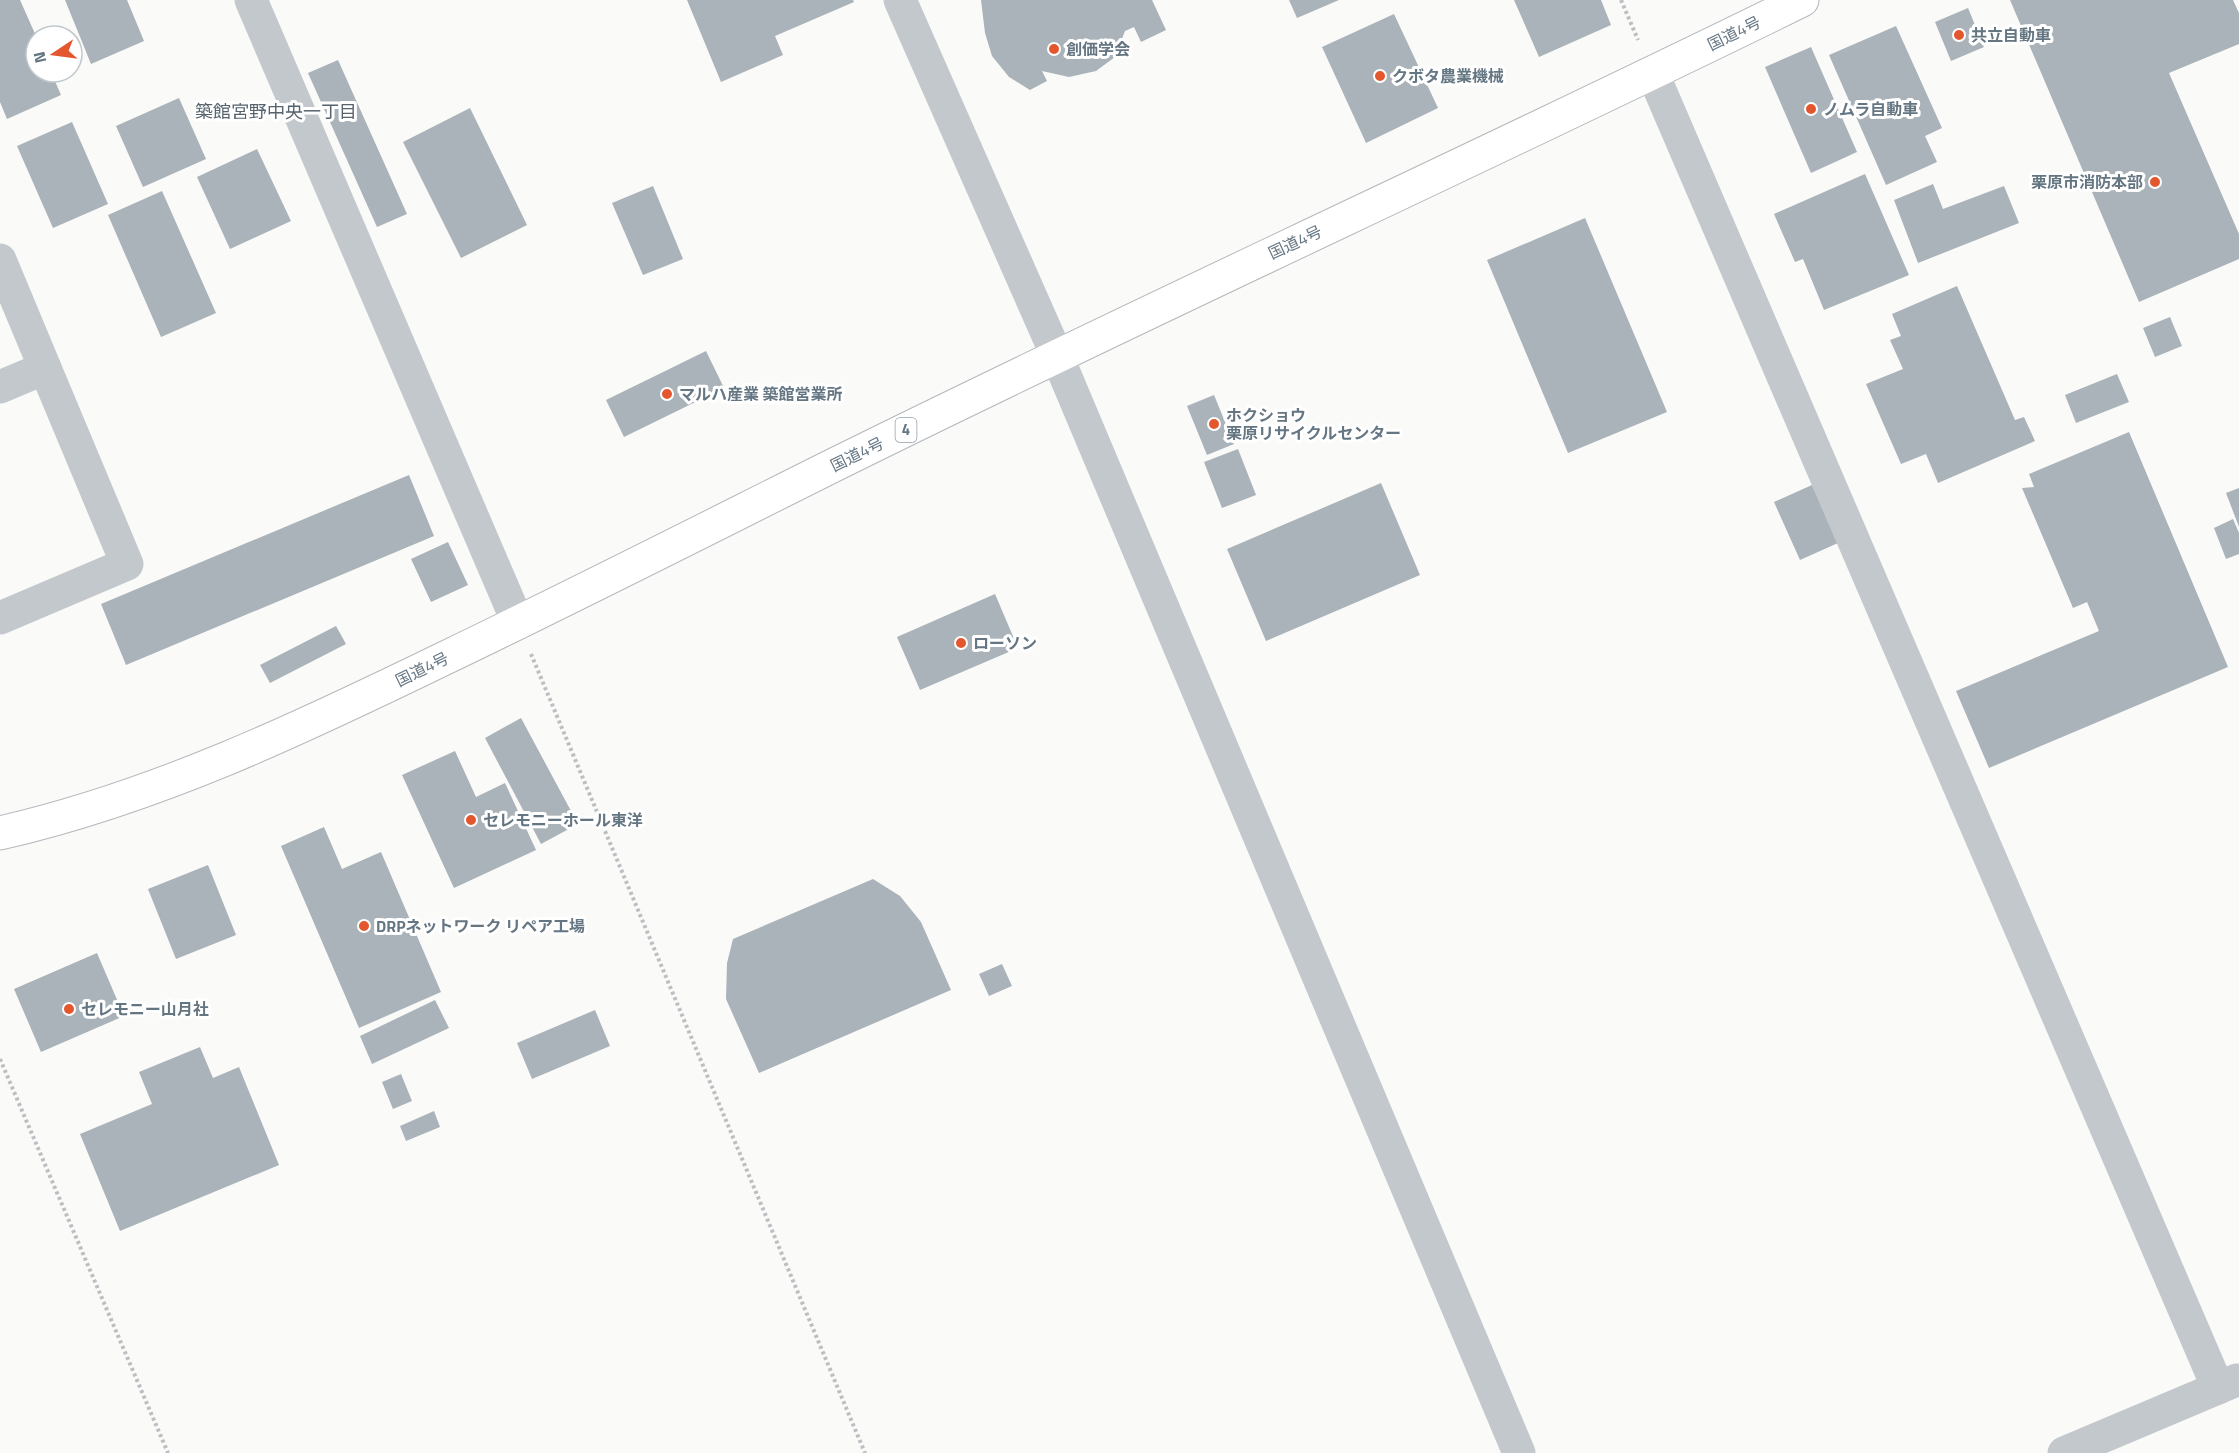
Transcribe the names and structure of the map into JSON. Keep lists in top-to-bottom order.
{
  "streets": {
    "highway": ["国道4号", "4"]
  },
  "districts": ["築館宮野中央一丁目"],
  "places": [
    "共立自動車",
    "創価学会",
    "クボタ農業機械",
    "ノムラ自動車",
    "栗原市消防本部",
    "マルハ産業 築館営業所",
    "ホクショウ 栗原リサイクルセンター",
    "ローソン",
    "セレモニーホール東洋",
    "DRPネットワーク リペア工場",
    "セレモニー山月社"
  ],
  "north": "left"
}
